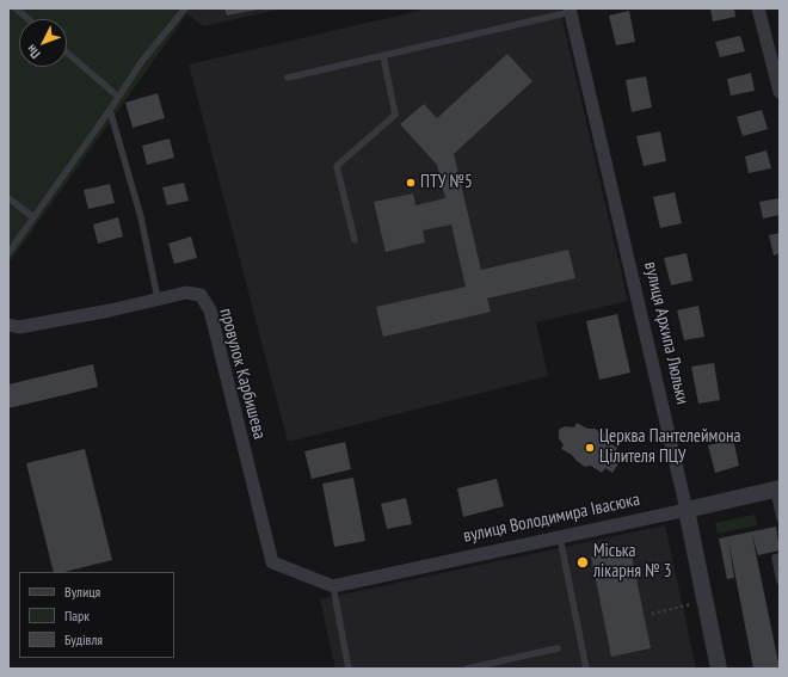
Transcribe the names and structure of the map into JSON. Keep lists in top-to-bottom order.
{
  "streets": {
    "street": ["вулиця Архипа Люльки", "провулок Карбишева", "вулиця Володимира Івасюка"]
  },
  "crossings": [
    ["вулиця Архипа Люльки", "вулиця Володимира Івасюка"],
    ["провулок Карбишева", "вулиця Володимира Івасюка"]
  ],
  "places": ["ПТУ №5", "Церква Пантелеймона Цілителя ПЦУ", "Міська лікарня № 3"],
  "legend": ["Вулиця", "Парк", "Будівля"],
  "north": "bottom left"
}
